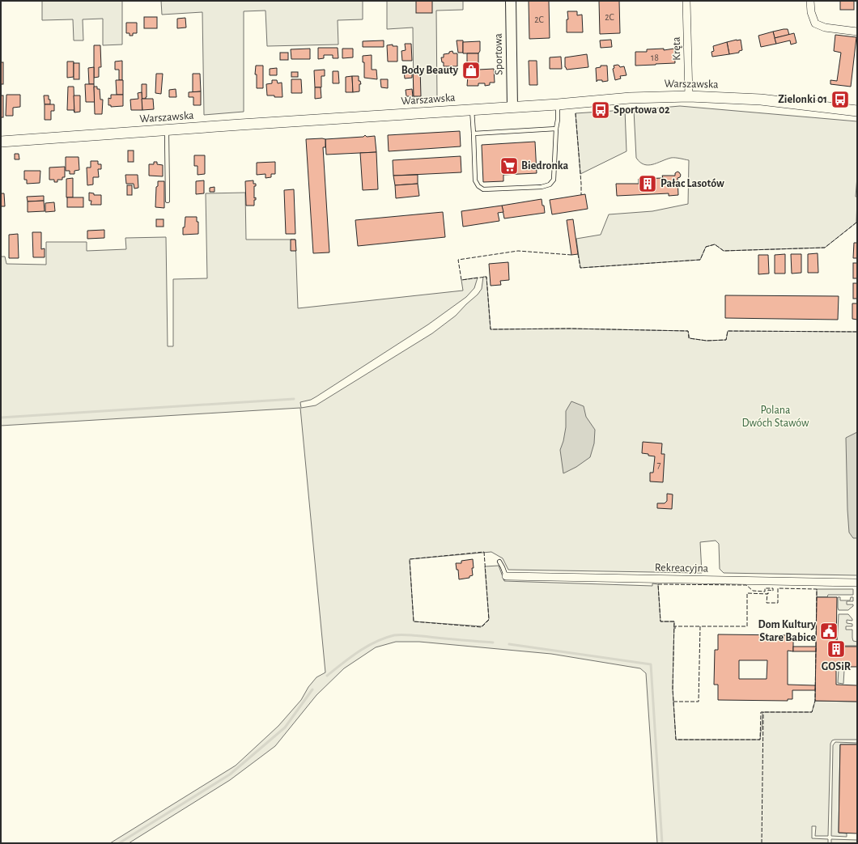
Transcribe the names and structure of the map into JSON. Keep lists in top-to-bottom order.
{
  "streets": {
    "main road": ["Warszawska"],
    "street": ["Kręta", "Sportowa", "Rekreacyjna"]
  },
  "crossings": [
    ["Kręta", "Warszawska"],
    ["Sportowa", "Warszawska"]
  ],
  "parks": ["Polana Dwóch Stawów"],
  "places": {
    "shop": ["Body Beauty"],
    "bus stop": ["Zielonki 01", "Sportowa 02"],
    "supermarket": ["Biedronka"],
    "building": ["Pałac Lasotów", "GOSiR"],
    "public building": ["Dom Kultury Stare Babice"]
  },
  "house_numbers": [
    "2C",
    "2C",
    "18",
    "7"
  ]
}
